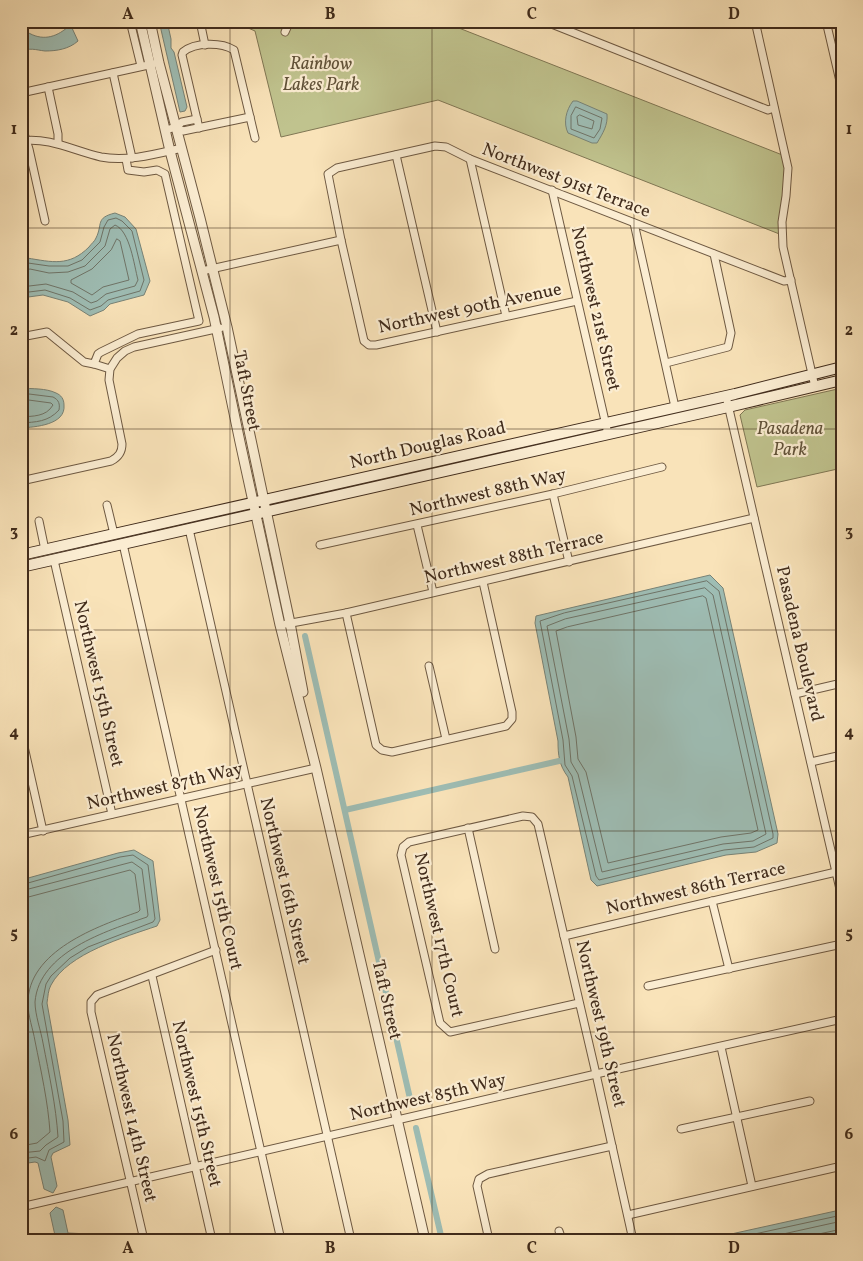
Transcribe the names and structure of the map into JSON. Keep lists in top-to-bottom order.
{
  "streets": {
    "main road": ["North Douglas Road"],
    "street": [
      "Northwest 91st Terrace",
      "Northwest 90th Avenue",
      "Northwest 21st Street",
      "Taft Street",
      "Northwest 88th Way",
      "Northwest 88th Terrace",
      "Pasadena Boulevard",
      "Northwest 15th Street",
      "Northwest 87th Way",
      "Northwest 16th Street",
      "Northwest 15th Court",
      "Northwest 86th Terrace",
      "Northwest 17th Court",
      "Northwest 19th Street",
      "Northwest 85th Way",
      "Northwest 14th Street"
    ]
  },
  "crossings": [
    ["Northwest 91st Terrace", "Northwest 90th Avenue"],
    ["Northwest 91st Terrace", "Northwest 21st Street"],
    ["Northwest 90th Avenue", "Northwest 21st Street"],
    ["Northwest 21st Street", "North Douglas Road"],
    ["Taft Street", "North Douglas Road"],
    ["Taft Street", "Northwest 88th Terrace"],
    ["Taft Street", "Northwest 87th Way"],
    ["Taft Street", "Northwest 85th Way"],
    ["North Douglas Road", "Pasadena Boulevard"],
    ["North Douglas Road", "Northwest 15th Street"],
    ["North Douglas Road", "Northwest 16th Street"],
    ["North Douglas Road", "Northwest 15th Court"],
    ["Northwest 88th Terrace", "Pasadena Boulevard"],
    ["Pasadena Boulevard", "Northwest 86th Terrace"],
    ["Northwest 15th Street", "Northwest 87th Way"],
    ["Northwest 15th Street", "Northwest 85th Way"],
    ["Northwest 15th Street", "Northwest 14th Street"],
    ["Northwest 87th Way", "Northwest 16th Street"],
    ["Northwest 87th Way", "Northwest 15th Court"],
    ["Northwest 16th Street", "Northwest 85th Way"],
    ["Northwest 15th Court", "Northwest 85th Way"],
    ["Northwest 86th Terrace", "Northwest 19th Street"],
    ["Northwest 17th Court", "Northwest 19th Street"],
    ["Northwest 19th Street", "Northwest 85th Way"],
    ["Northwest 85th Way", "Northwest 14th Street"]
  ],
  "parks": ["Rainbow Lakes Park", "Pasadena Park"],
  "grid": {
    "columns": [
      "A",
      "B",
      "C",
      "D"
    ],
    "rows": [
      "1",
      "2",
      "3",
      "4",
      "5",
      "6"
    ]
  }
}
